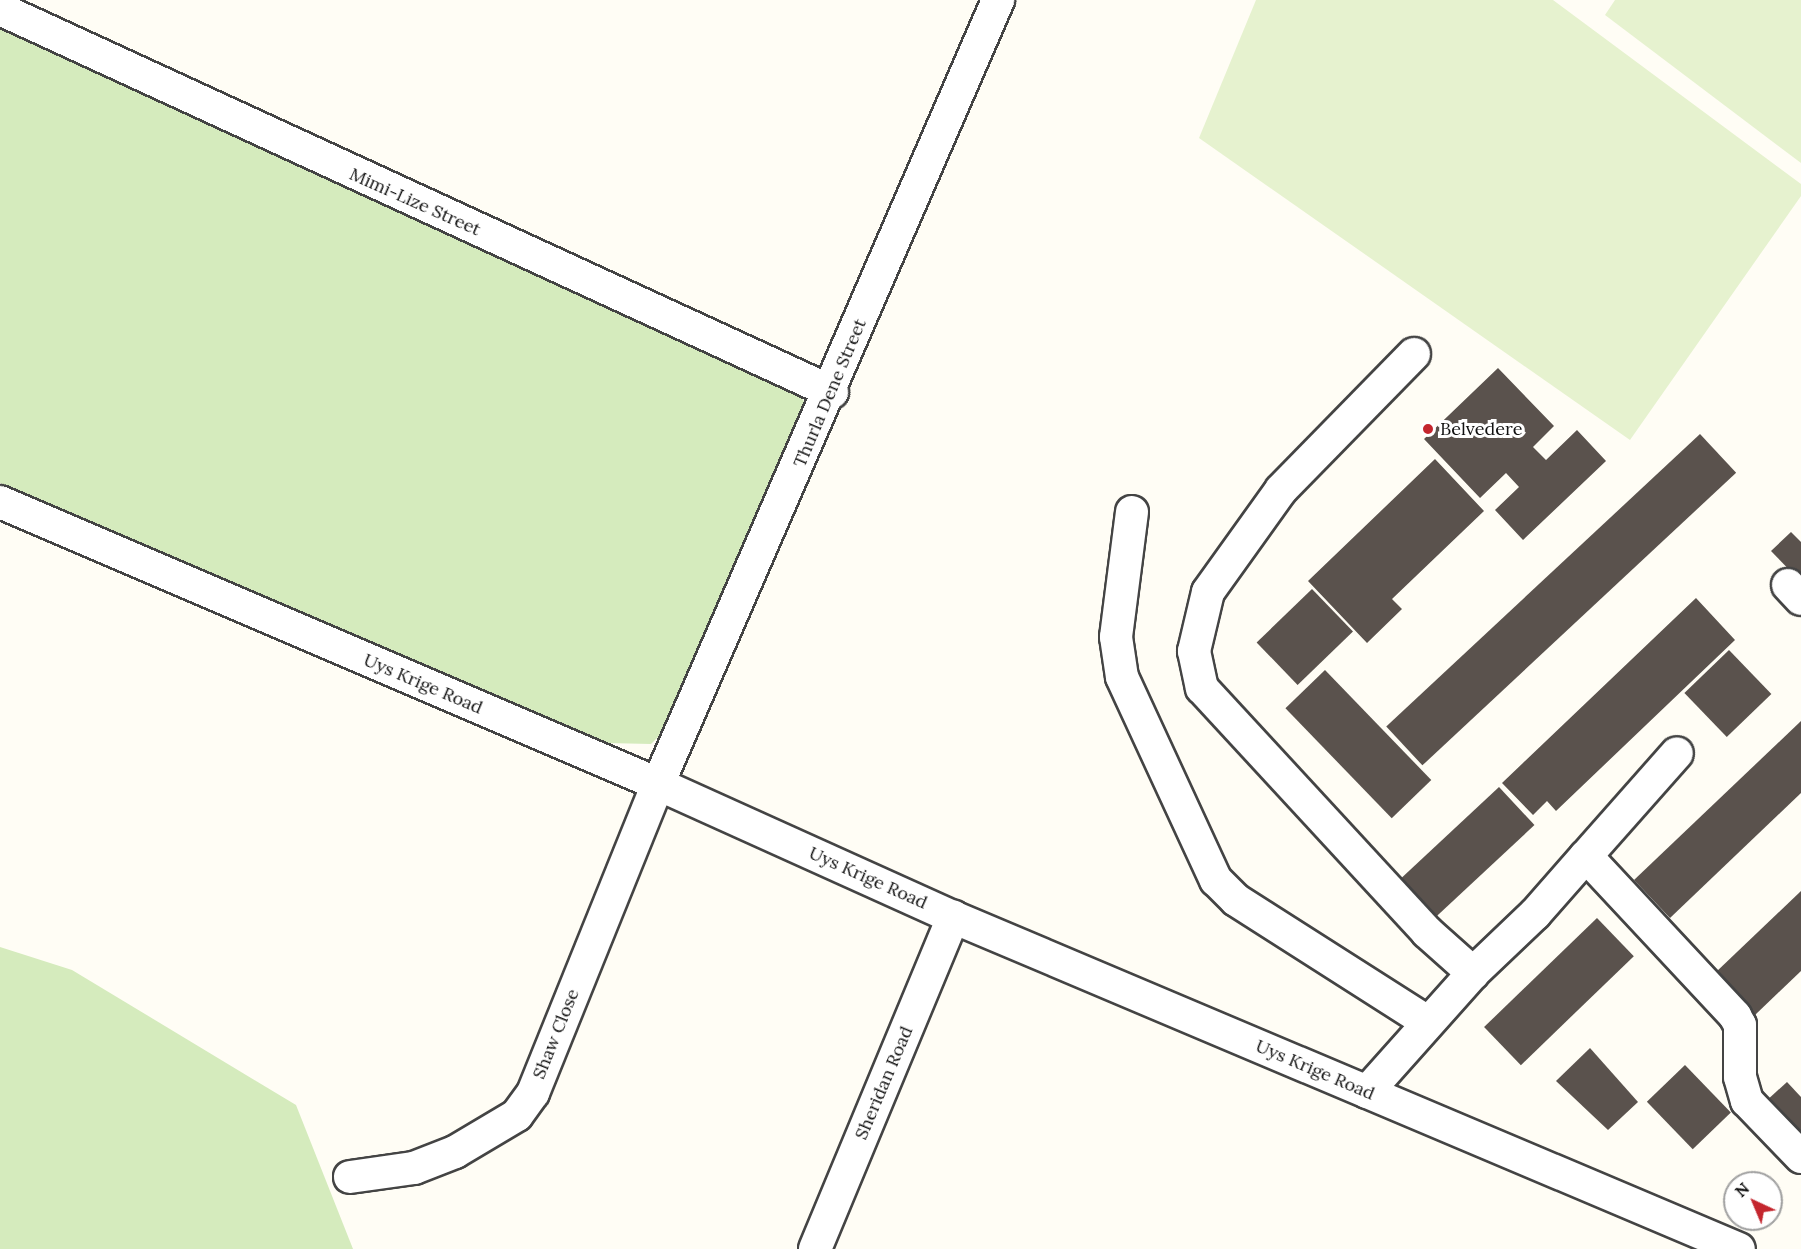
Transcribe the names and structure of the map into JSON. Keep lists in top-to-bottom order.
{
  "streets": {
    "street": [
      "Mimi-Lize Street",
      "Thurla Dene Street",
      "Uys Krige Road",
      "Shaw Close",
      "Sheridan Road"
    ]
  },
  "crossings": [
    ["Mimi-Lize Street", "Thurla Dene Street"],
    ["Thurla Dene Street", "Uys Krige Road"],
    ["Thurla Dene Street", "Shaw Close"],
    ["Uys Krige Road", "Shaw Close"],
    ["Uys Krige Road", "Sheridan Road"]
  ],
  "places": ["Belvedere"],
  "north": "top left"
}
